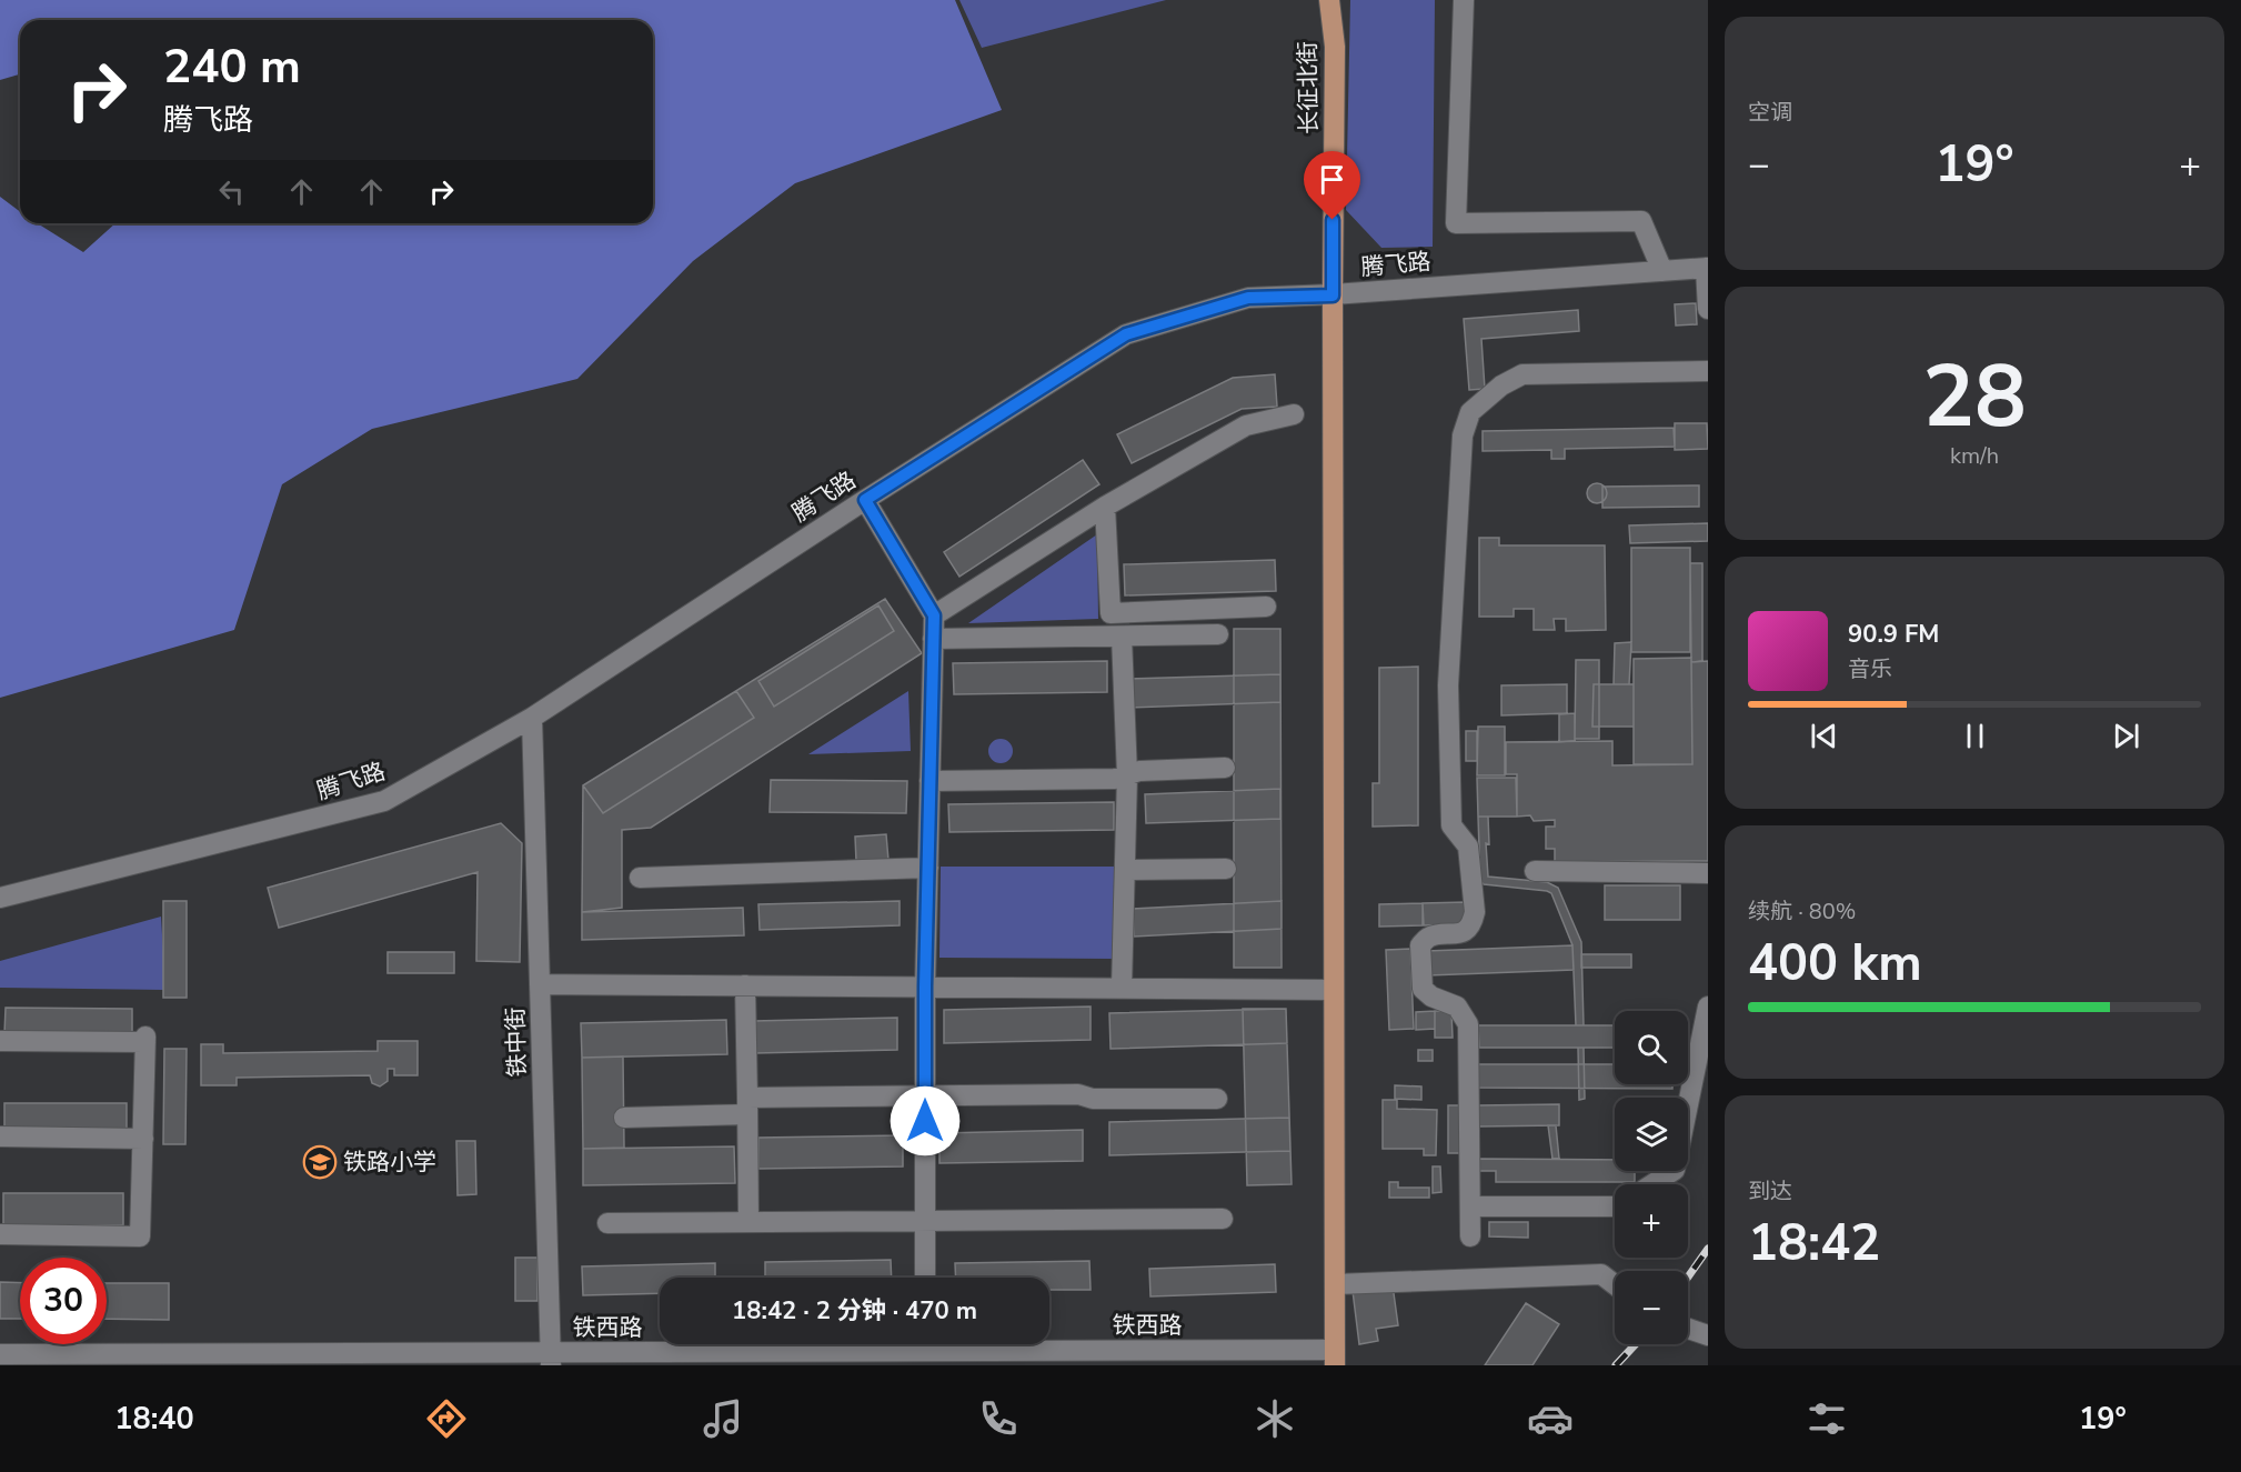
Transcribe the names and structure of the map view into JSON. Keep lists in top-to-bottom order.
{
  "streets": {
    "main road": ["长征北街"],
    "street": ["腾飞路", "铁中街", "铁西路"]
  },
  "crossings": [
    ["长征北街", "腾飞路"],
    ["长征北街", "铁西路"],
    ["腾飞路", "铁中街"],
    ["铁中街", "铁西路"]
  ],
  "places": {
    "school or university": ["铁路小学"]
  },
  "page": {
    "tile": [
      "空调",
      ["28", "km/h"],
      ["续航 · 80%", "400 km"],
      ["到达", "18:42"]
    ],
    "turn": ["240 m", "腾飞路"],
    "heat": ["−", "19°", "+"],
    "song": ["90.9 FM", "音乐"],
    "map_buttons": ["+", "−"],
    "limit": "30",
    "trip": "18:42 · 2 分钟 · 470 m",
    "tabs": ["18:40", "19°"]
  }
}
